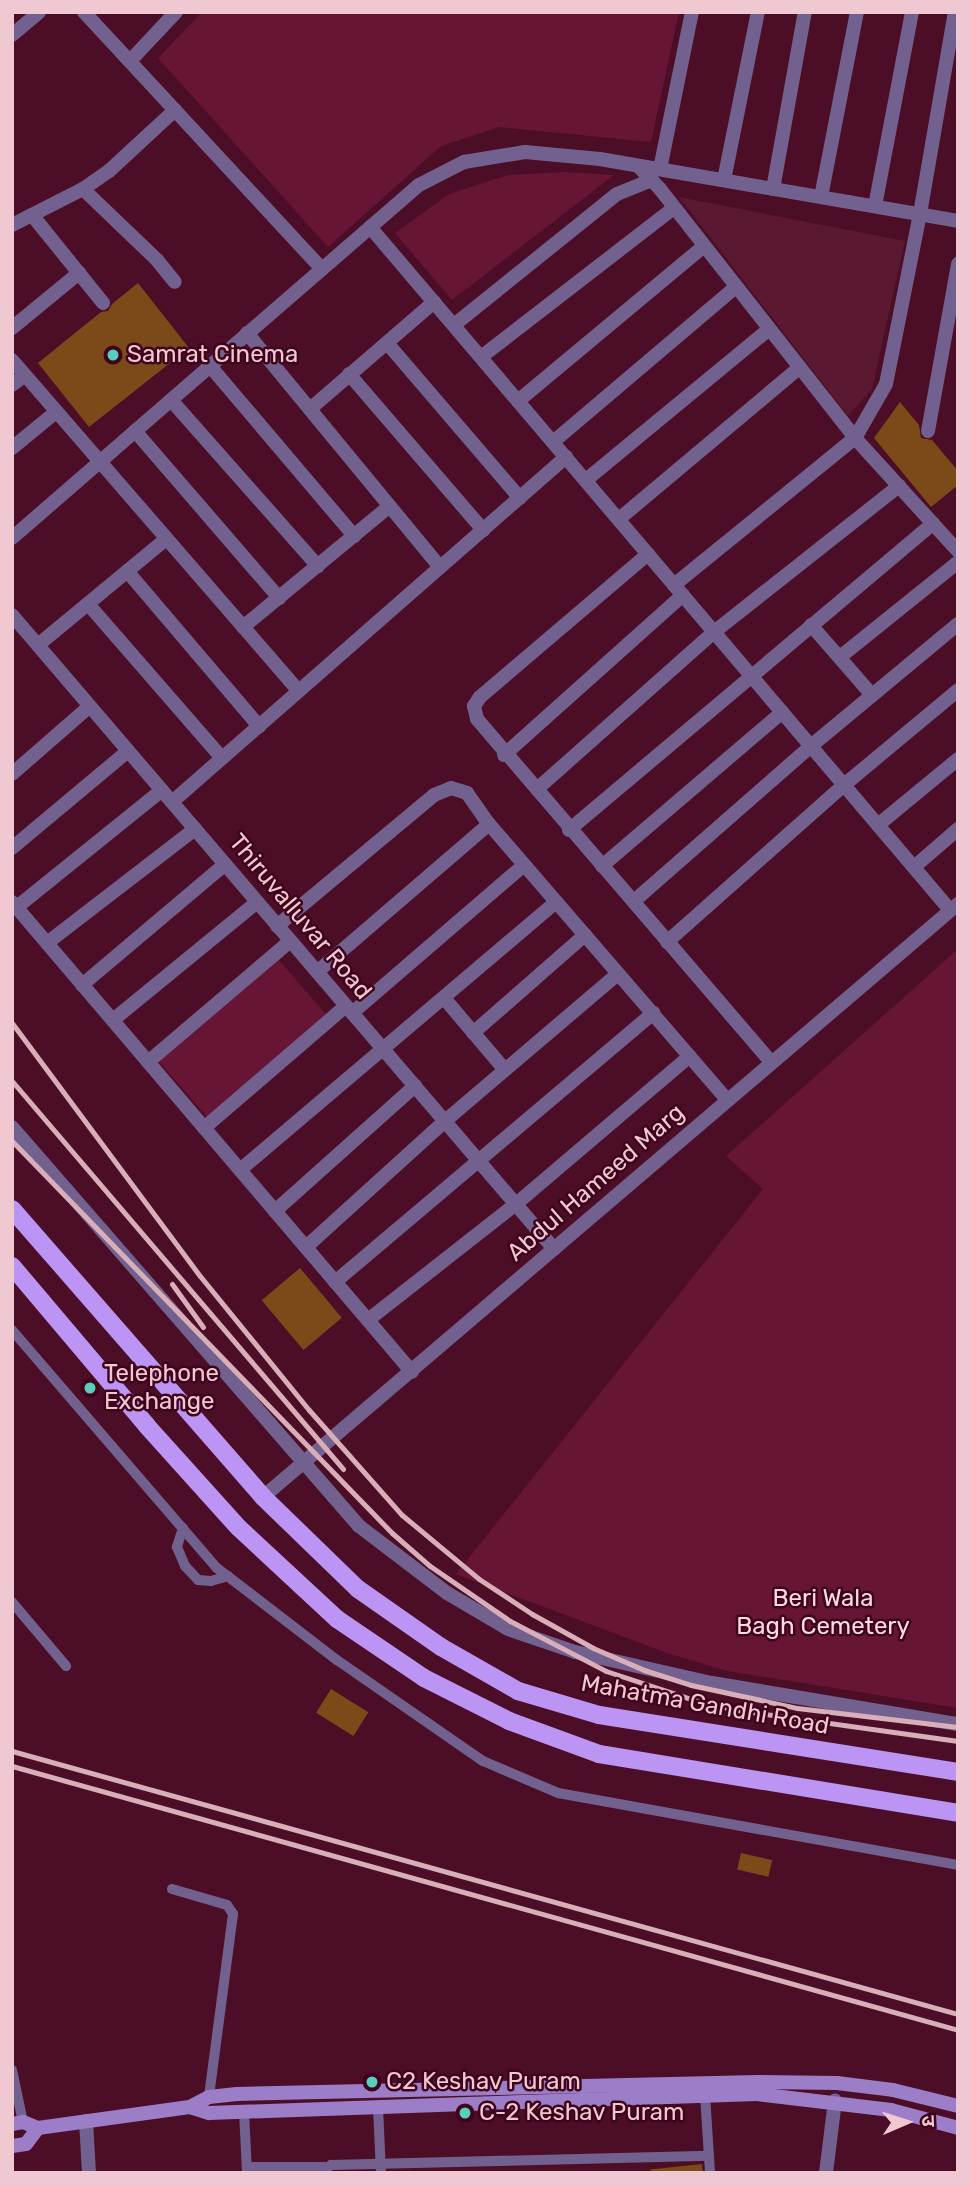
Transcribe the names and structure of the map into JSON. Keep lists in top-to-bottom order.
{
  "streets": {
    "main road": ["Mahatma Gandhi Road"],
    "street": ["Thiruvalluvar Road", "Abdul Hameed Marg"]
  },
  "crossings": [
    ["Thiruvalluvar Road", "Abdul Hameed Marg"],
    ["Abdul Hameed Marg", "Mahatma Gandhi Road"]
  ],
  "parks": ["Beri Wala Bagh Cemetery"],
  "places": [
    "Samrat Cinema",
    "Telephone Exchange",
    "C2 Keshav Puram",
    "C-2 Keshav Puram"
  ],
  "north": "right"
}
